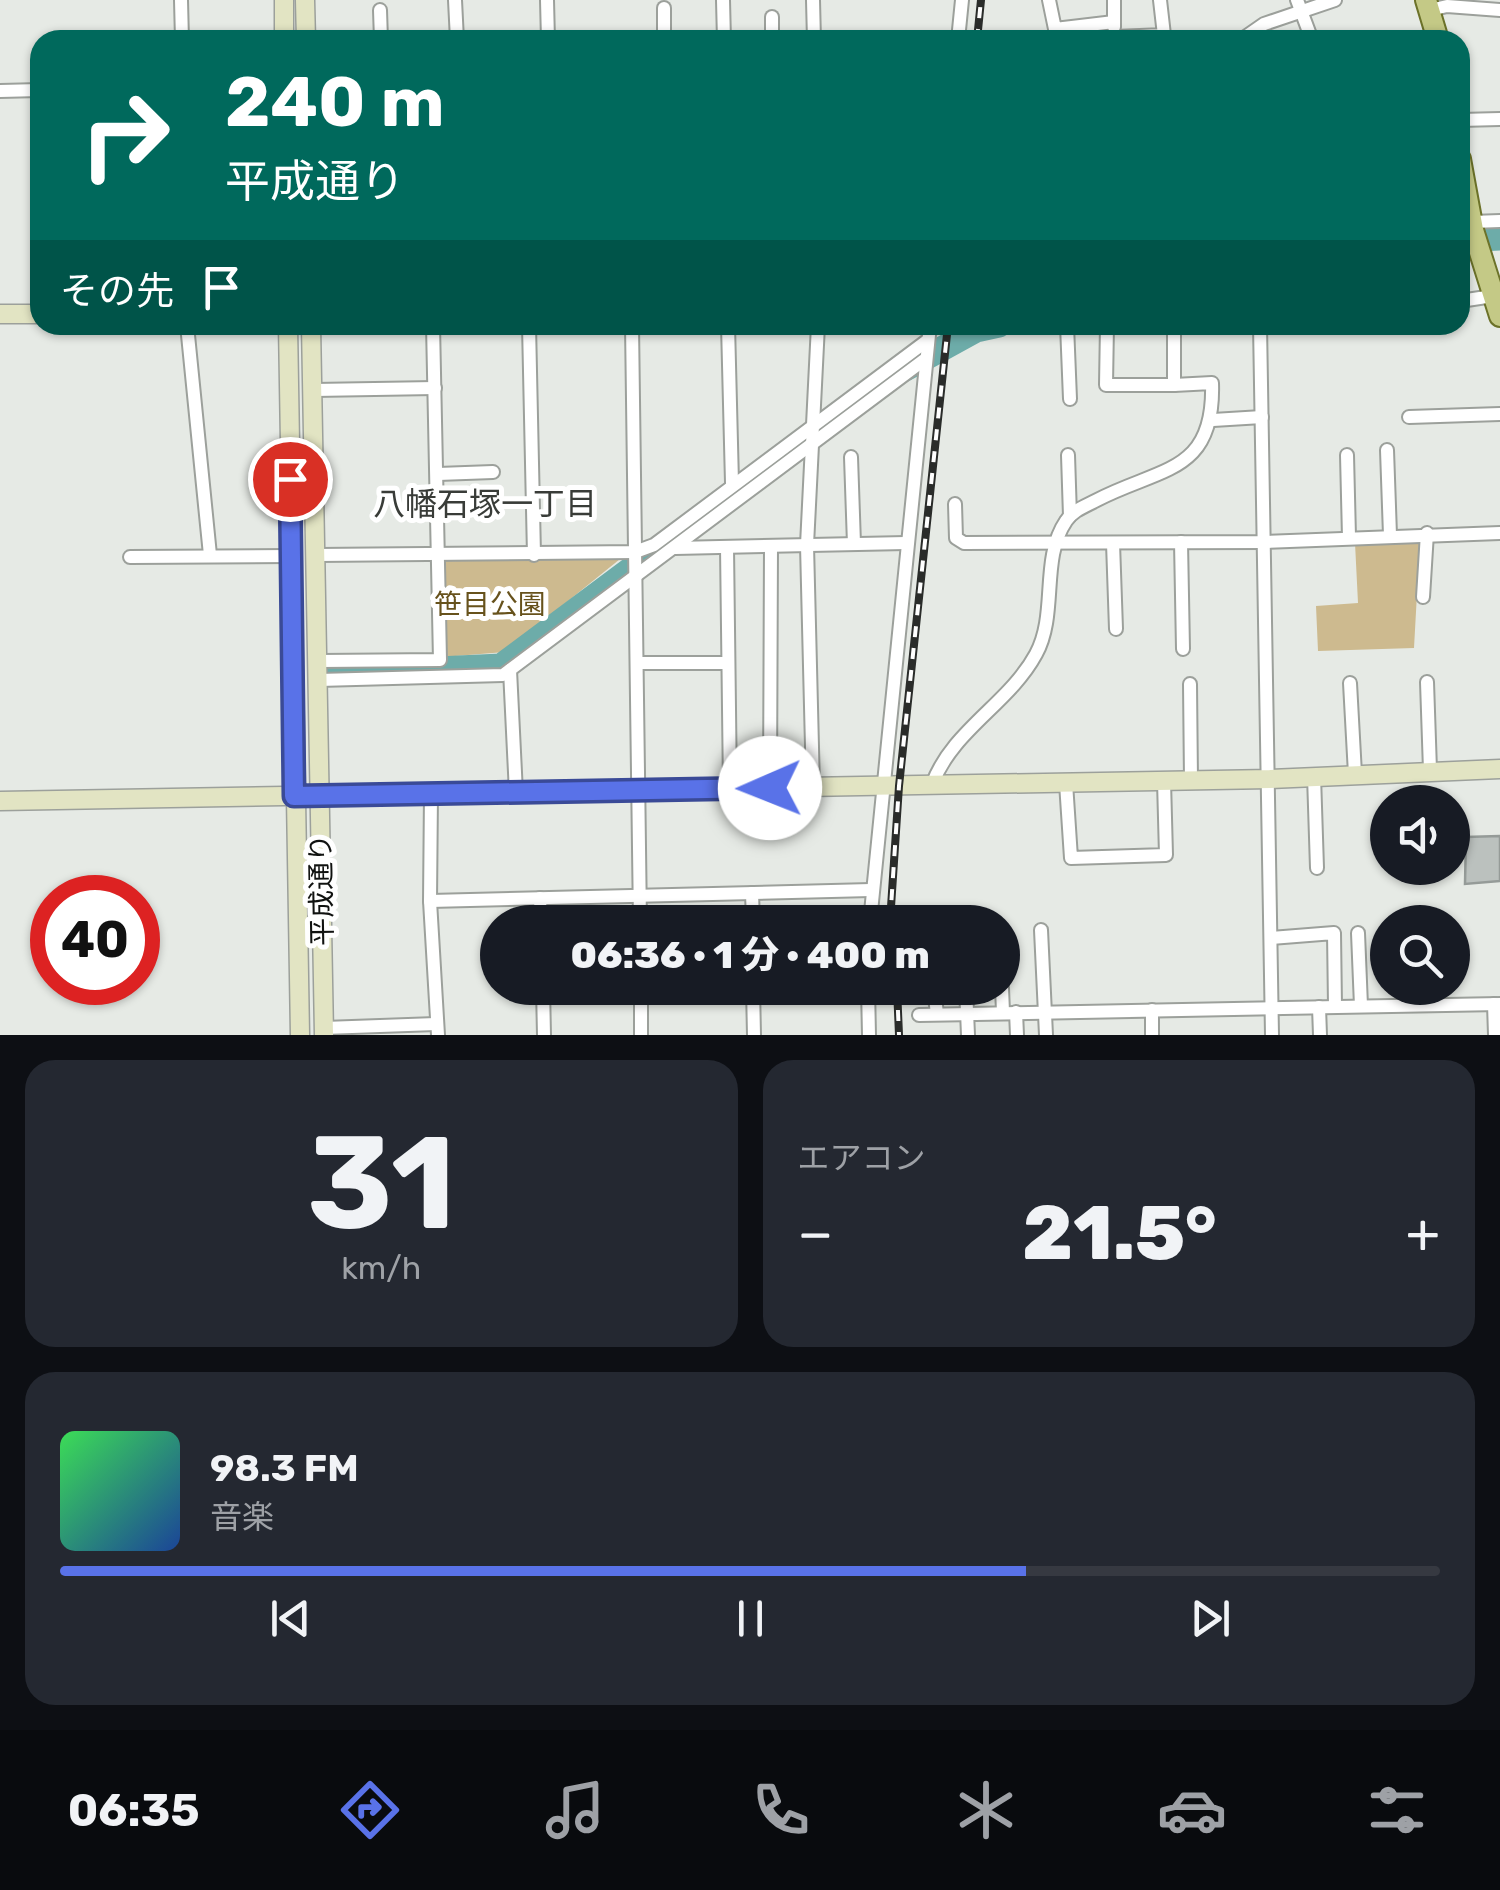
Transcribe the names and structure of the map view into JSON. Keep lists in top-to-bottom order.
{
  "streets": {
    "street": ["平成通り"]
  },
  "districts": ["八幡石塚一丁目"],
  "parks": ["笹目公園"],
  "page": {
    "turn": ["240 m", "平成通り"],
    "then": "その先",
    "limit": "40",
    "trip": "06:36 · 1 分 · 400 m",
    "tile": [
      ["31", "km/h"],
      "エアコン"
    ],
    "heat": ["−", "21.5°", "+"],
    "song": ["98.3 FM", "音楽"],
    "tabs": "06:35"
  }
}
